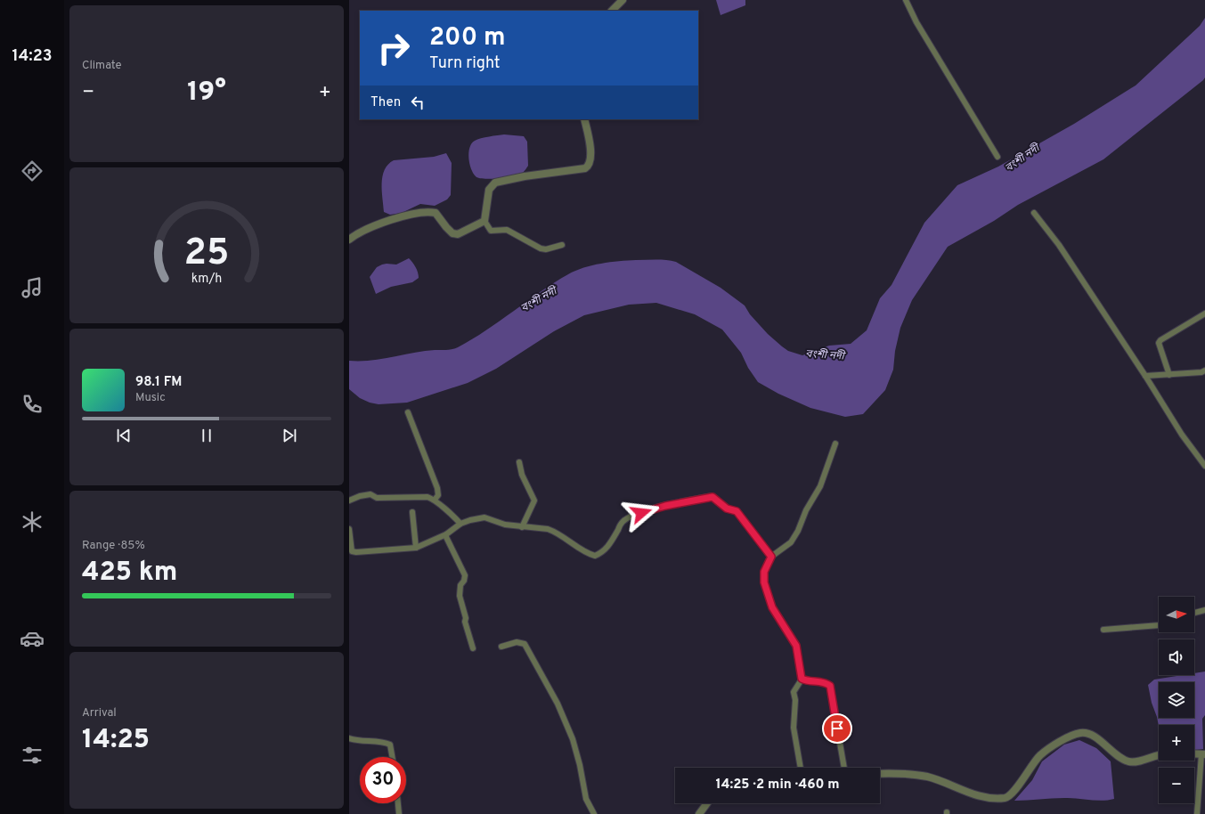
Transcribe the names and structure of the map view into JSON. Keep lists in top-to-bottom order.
{
  "water": ["বংশী নদী"],
  "north": "right",
  "page": {
    "tabs": "14:23",
    "tile": [
      "Climate",
      ["Range · 85%", "425 km"],
      ["Arrival", "14:25"]
    ],
    "turn": ["200 m", "Turn right"],
    "heat": ["−", "19°", "+"],
    "then": "Then",
    "song": ["98.1 FM", "Music"],
    "map_buttons": ["+", "−"],
    "limit": "30",
    "trip": "14:25 · 2 min · 460 m",
    "gauge": ["25", "km/h"]
  }
}
